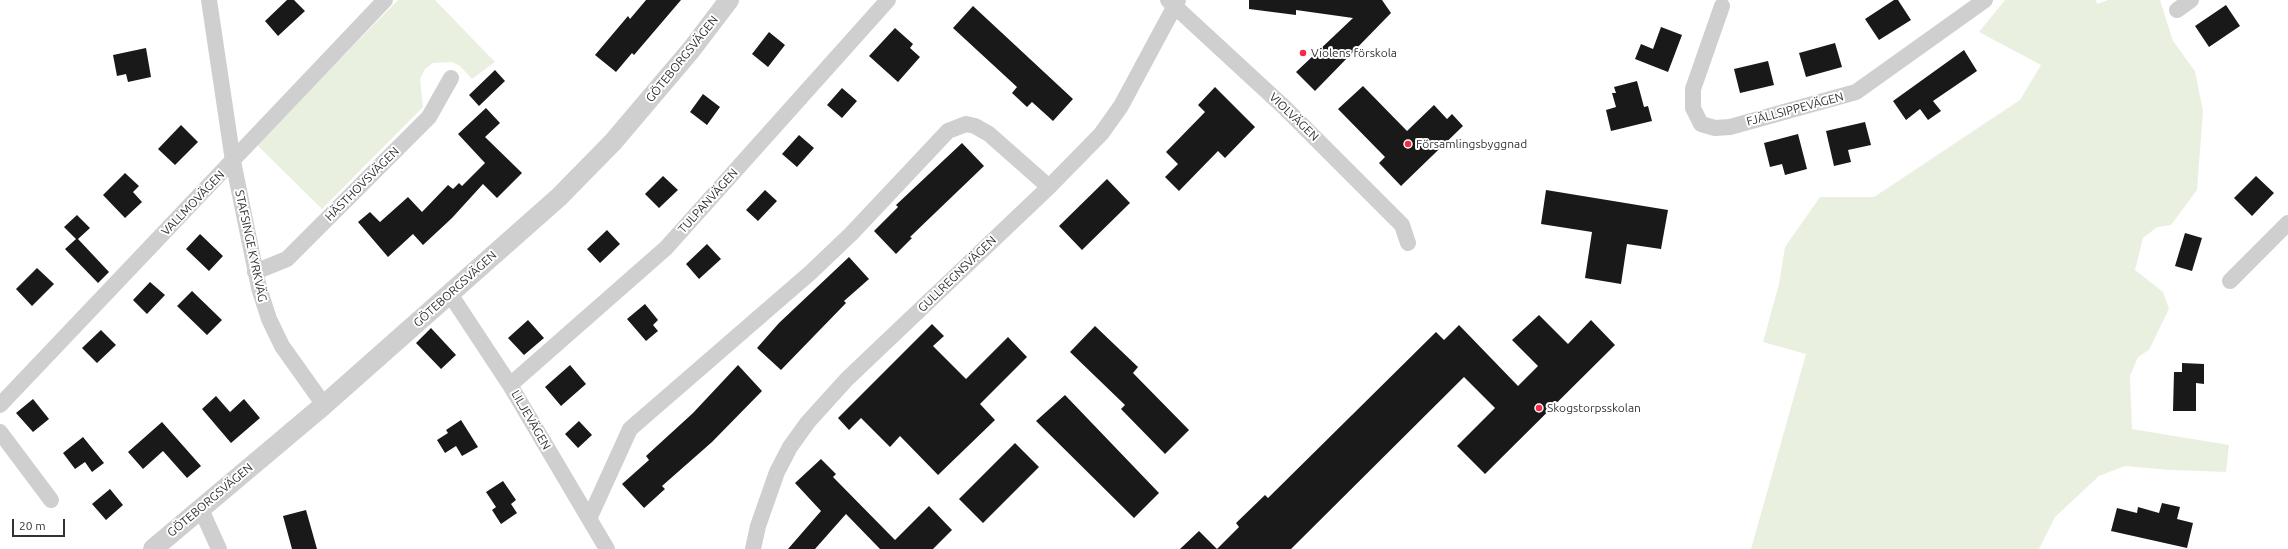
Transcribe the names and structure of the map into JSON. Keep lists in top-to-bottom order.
{
  "streets": {
    "street": [
      "GÖTEBORGSVÄGEN",
      "FJÄLLSIPPEVÄGEN",
      "VIOLVÄGEN",
      "HÄSTHOVSVÄGEN",
      "TULPANVÄGEN",
      "VALLMOVÄGEN",
      "STAFSINGE KYRKVÄG",
      "GULLREGNSVÄGEN",
      "LILJEVÄGEN"
    ]
  },
  "crossings": [
    ["GÖTEBORGSVÄGEN", "STAFSINGE KYRKVÄG"],
    ["GÖTEBORGSVÄGEN", "LILJEVÄGEN"],
    ["VIOLVÄGEN", "GULLREGNSVÄGEN"],
    ["HÄSTHOVSVÄGEN", "STAFSINGE KYRKVÄG"],
    ["TULPANVÄGEN", "LILJEVÄGEN"],
    ["VALLMOVÄGEN", "STAFSINGE KYRKVÄG"]
  ],
  "places": ["Violens förskola", "Församlingsbyggnad", "Skogstorpsskolan"],
  "scale_bar": "20 m"
}
